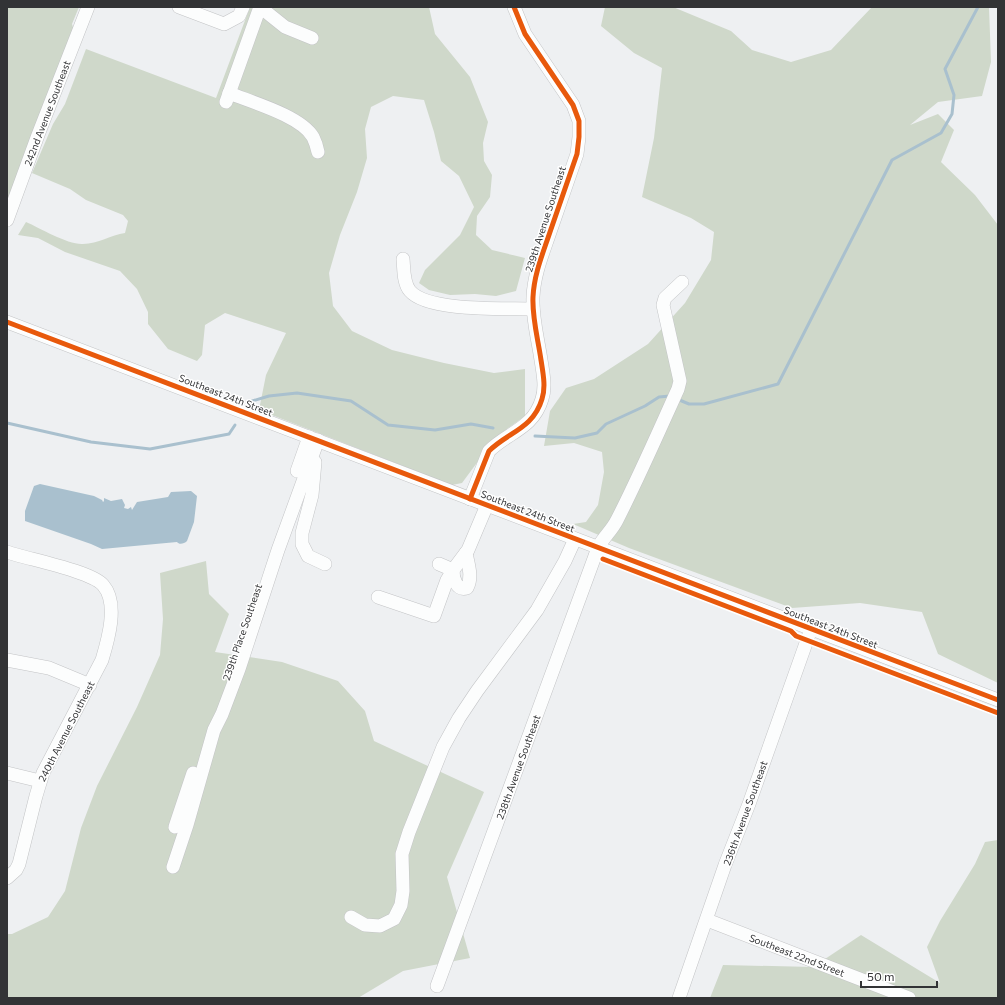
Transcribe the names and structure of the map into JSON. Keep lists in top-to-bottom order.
{
  "streets": {
    "street": [
      "242nd Avenue Southeast",
      "239th Avenue Southeast",
      "Southeast 24th Street",
      "239th Place Southeast",
      "240th Avenue Southeast",
      "238th Avenue Southeast",
      "236th Avenue Southeast",
      "Southeast 22nd Street"
    ]
  },
  "crossings": [
    ["239th Avenue Southeast", "Southeast 24th Street"],
    ["Southeast 24th Street", "239th Place Southeast"],
    ["Southeast 24th Street", "238th Avenue Southeast"],
    ["Southeast 24th Street", "236th Avenue Southeast"],
    ["236th Avenue Southeast", "Southeast 22nd Street"]
  ],
  "scale_bar": "50 m"
}
